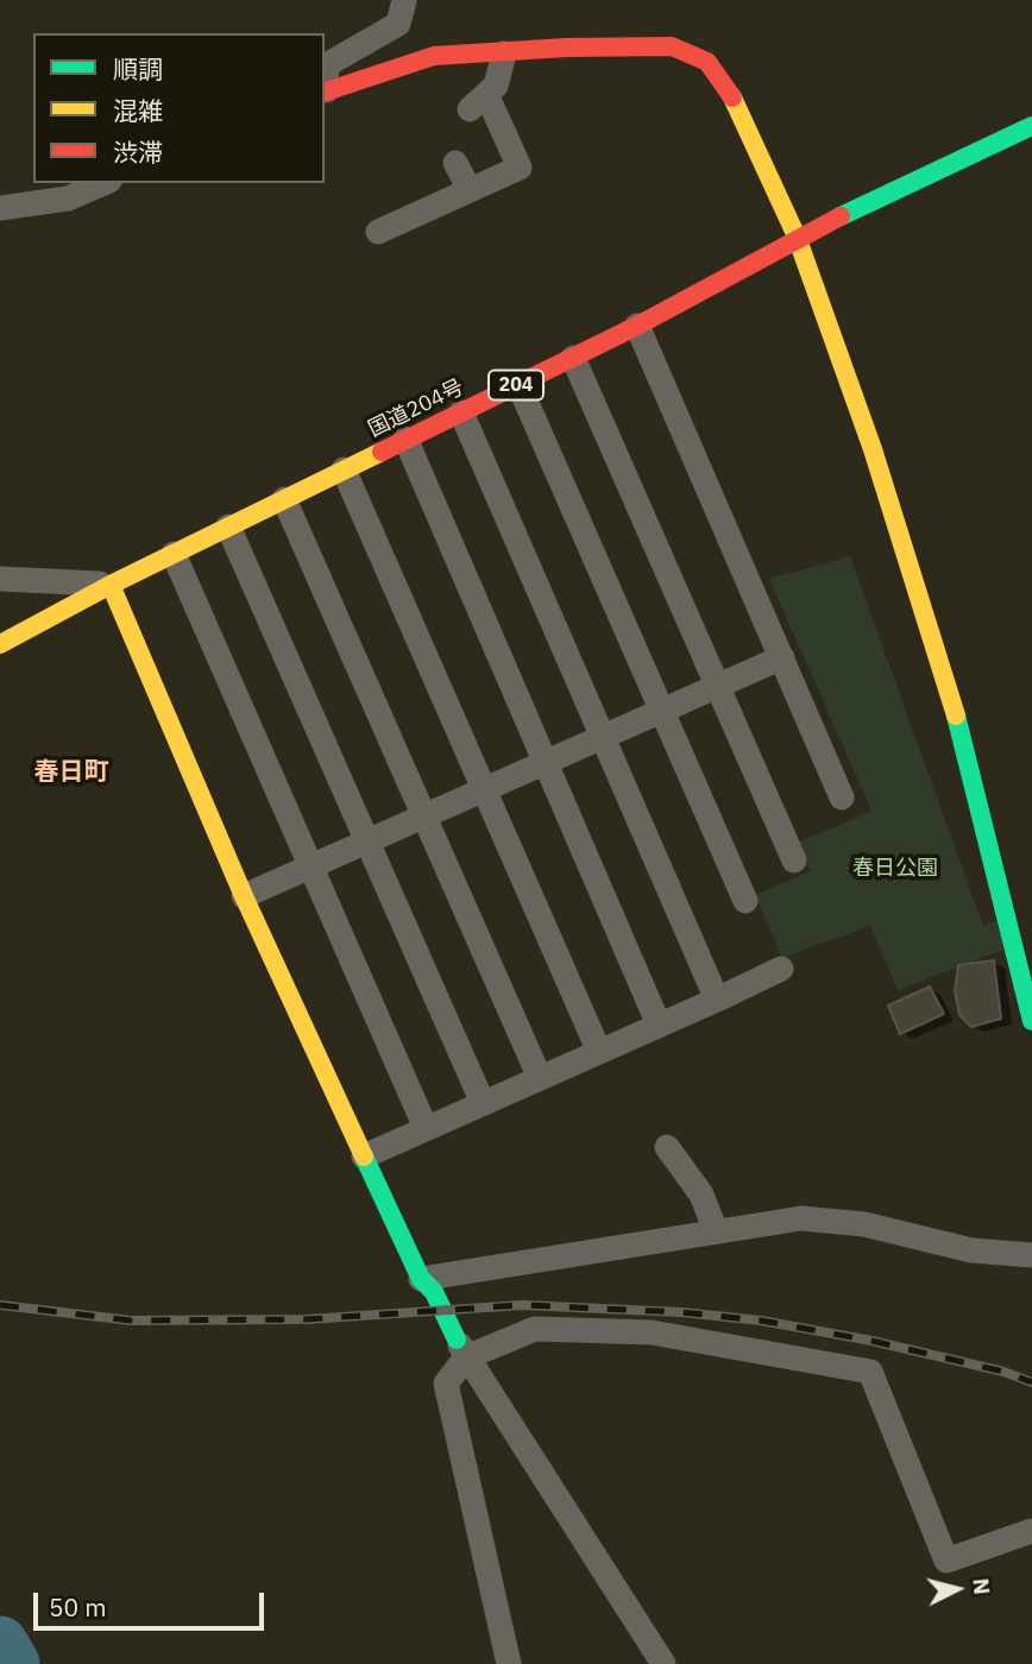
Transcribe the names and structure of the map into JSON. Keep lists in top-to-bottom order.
{
  "streets": {
    "main road": ["204", "国道204号"]
  },
  "districts": ["春日町"],
  "parks": ["春日公園"],
  "legend": ["順調", "混雑", "渋滞"],
  "scale_bar": "50 m",
  "north": "right"
}
